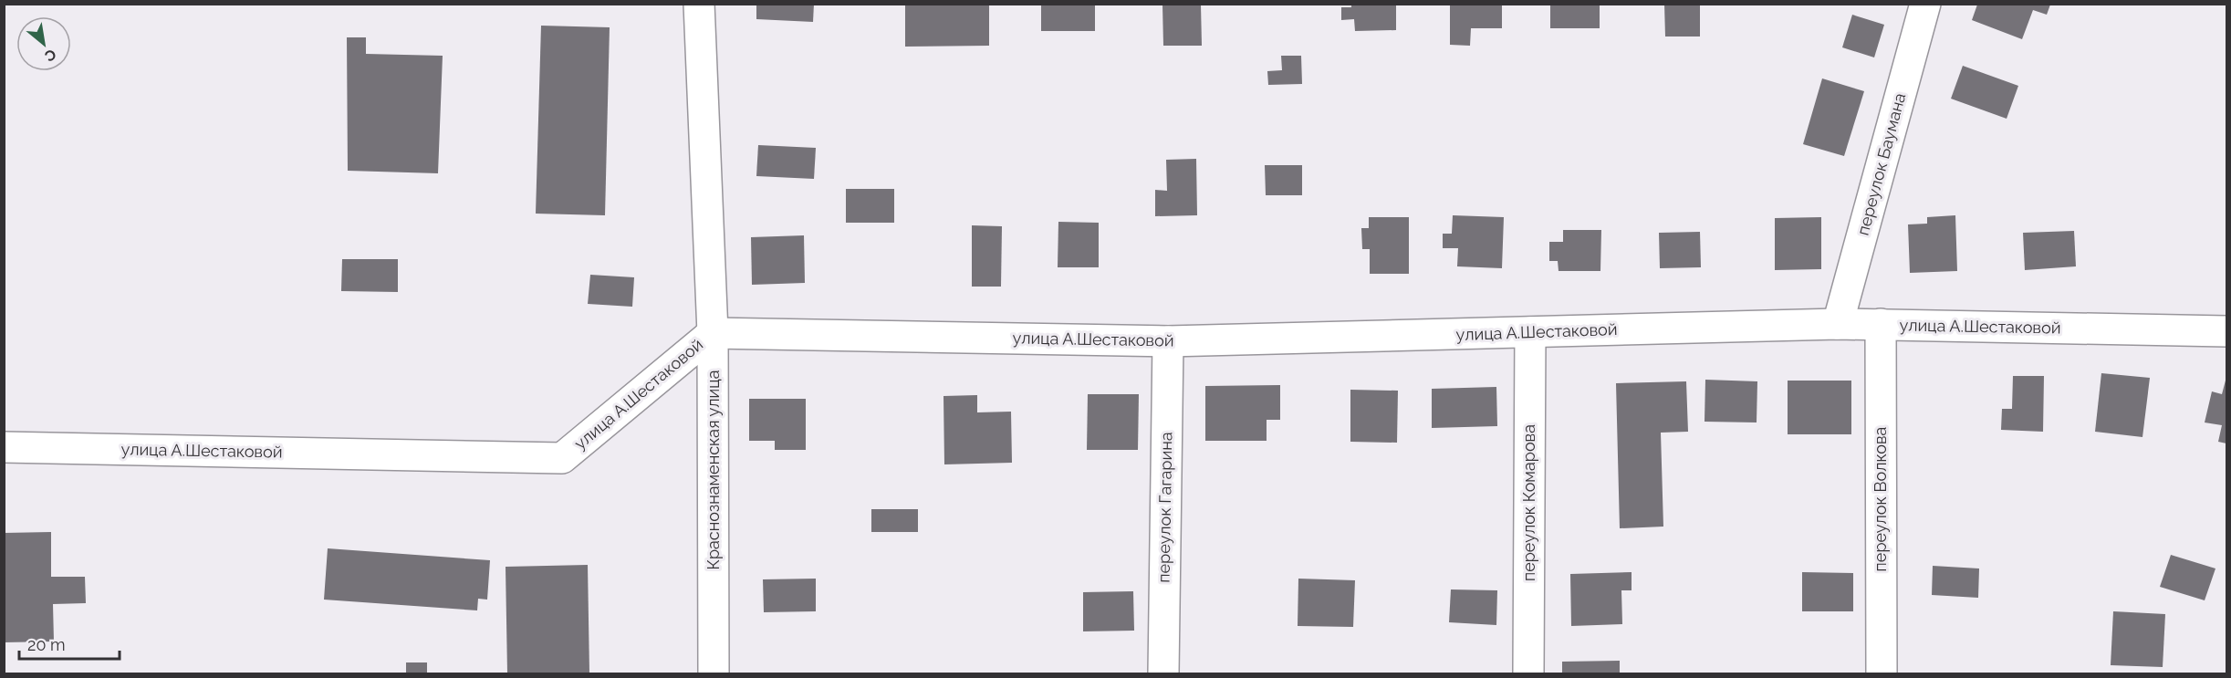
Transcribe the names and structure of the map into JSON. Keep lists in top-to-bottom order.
{
  "streets": {
    "street": [
      "переулок Баумана",
      "улица А.Шестаковой",
      "Краснознаменская улица",
      "переулок Волкова",
      "переулок Комарова",
      "переулок Гагарина"
    ]
  },
  "crossings": [
    ["переулок Баумана", "улица А.Шестаковой"],
    ["улица А.Шестаковой", "Краснознаменская улица"],
    ["улица А.Шестаковой", "переулок Волкова"],
    ["улица А.Шестаковой", "переулок Комарова"],
    ["улица А.Шестаковой", "переулок Гагарина"]
  ],
  "scale_bar": "20 m",
  "north": "bottom right"
}
